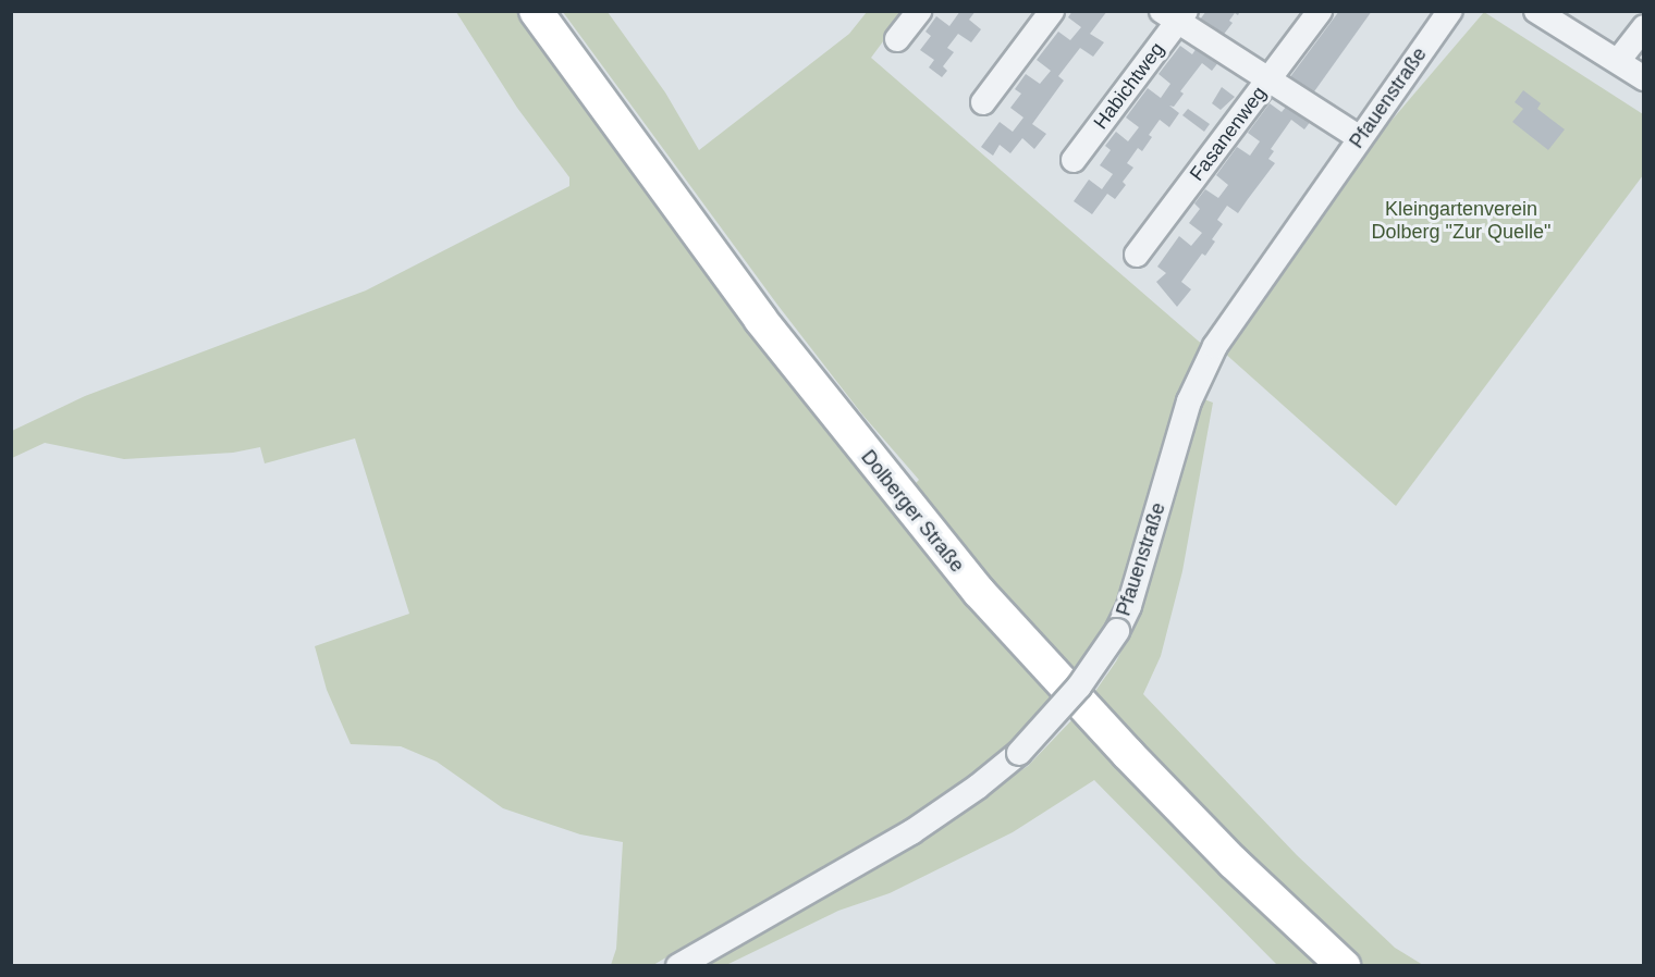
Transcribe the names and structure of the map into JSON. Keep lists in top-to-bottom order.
{
  "streets": {
    "main road": ["Dolberger Straße"],
    "street": ["Habichtweg", "Pfauenstraße", "Fasanenweg"]
  },
  "parks": ["Kleingartenverein Dolberg \"Zur Quelle\""]
}
